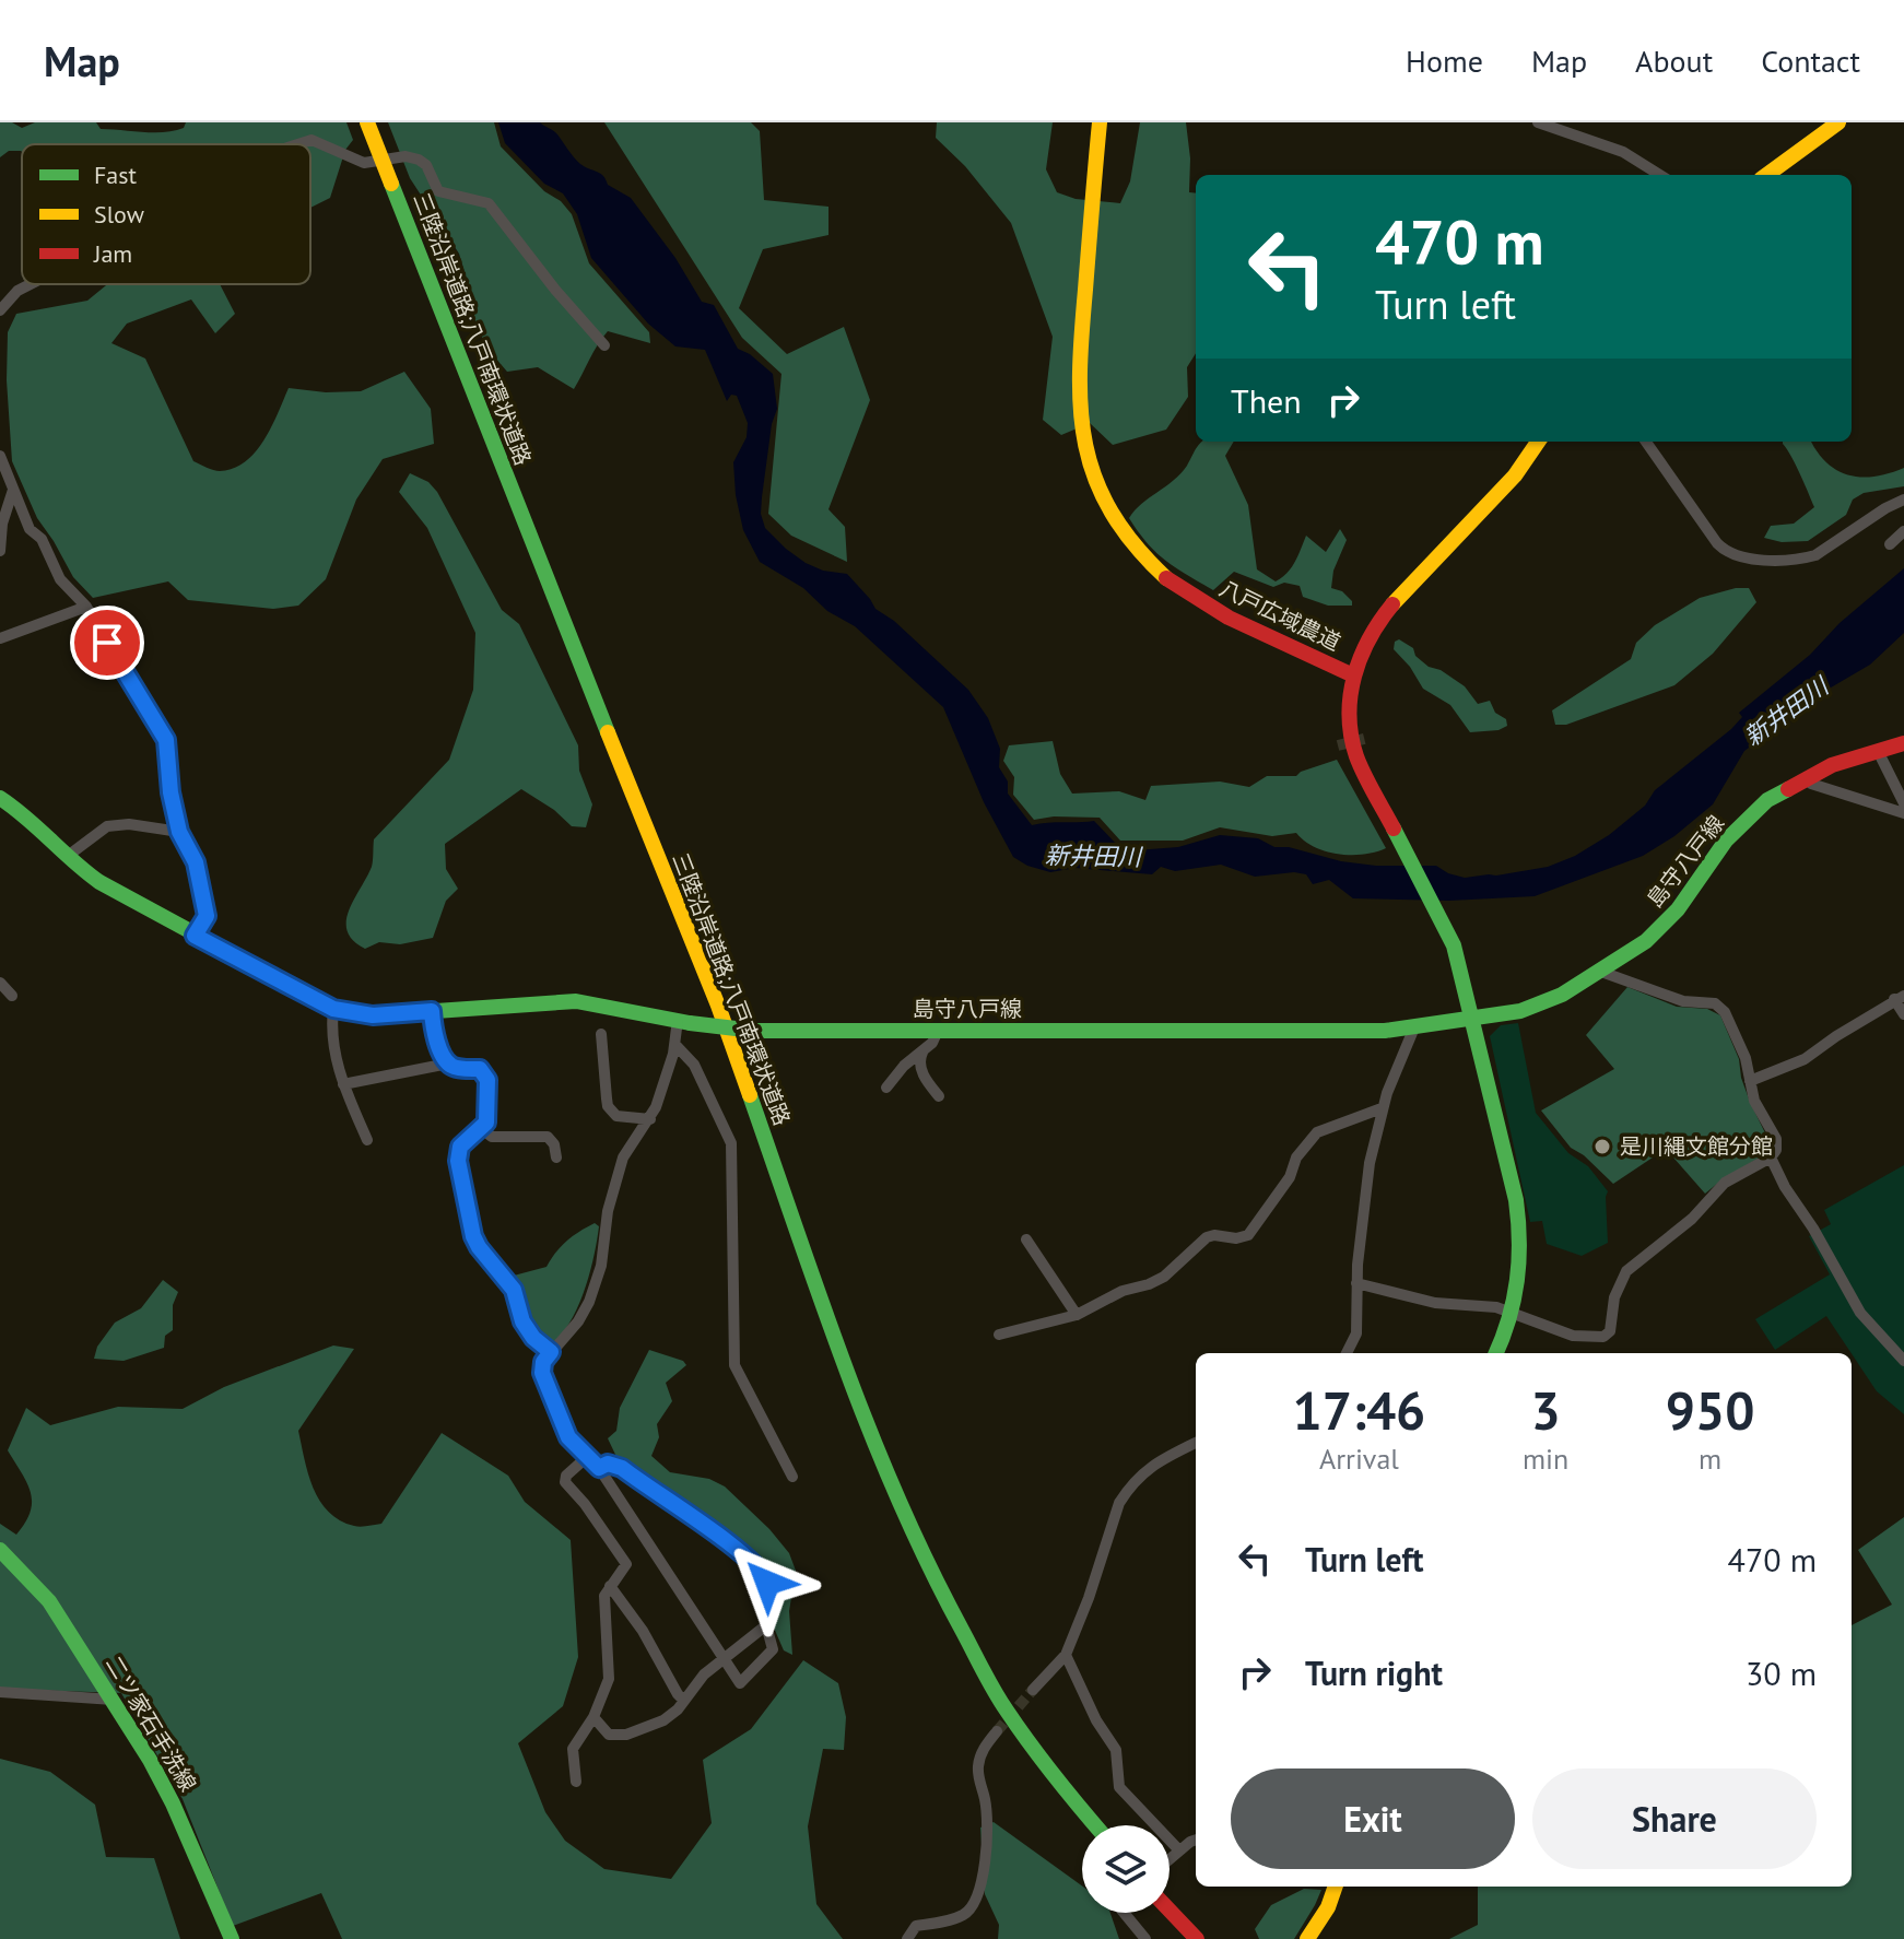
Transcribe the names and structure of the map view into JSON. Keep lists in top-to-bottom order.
{
  "streets": {
    "main road": [
      "三陸沿岸道路;八戸南環状道路",
      "八戸広域農道",
      "島守八戸線",
      "二ツ家石手洗線"
    ]
  },
  "crossings": [
    ["八戸広域農道", "島守八戸線"]
  ],
  "water": ["新井田川"],
  "places": ["是川縄文館分館"],
  "legend": ["Fast", "Slow", "Jam"],
  "page": {
    "header": "Map",
    "nav": [
      "Home",
      "Map",
      "About",
      "Contact"
    ],
    "turn": ["470 m", "Turn left"],
    "then": "Then",
    "eta": [
      "17:46",
      "Arrival",
      "3",
      "min",
      "950",
      "m"
    ],
    "list": [
      {
        "name": "Turn left",
        "value": "470 m"
      },
      {
        "name": "Turn right",
        "value": "30 m"
      }
    ],
    "buttons": ["Exit", "Share"]
  }
}
